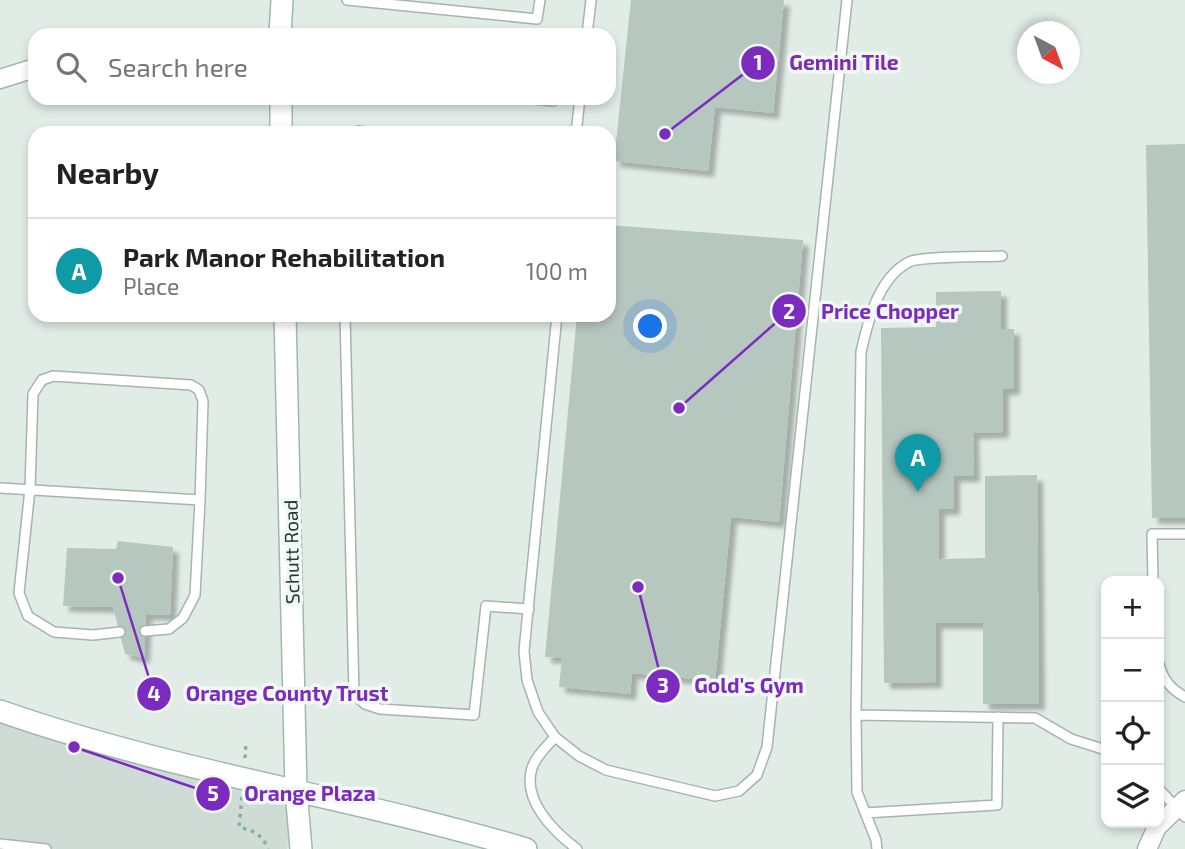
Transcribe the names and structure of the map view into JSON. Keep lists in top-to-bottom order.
{
  "streets": {
    "street": ["Schutt Road"]
  },
  "places": [
    "Gemini Tile",
    "Price Chopper",
    "Orange County Trust",
    "Gold's Gym",
    "Orange Plaza"
  ],
  "north": "bottom right",
  "page": {
    "search": "Search here",
    "heading": "Nearby",
    "list": [
      {
        "mark": "A",
        "name": "Park Manor Rehabilitation",
        "note": "Place",
        "value": "100 m"
      }
    ],
    "pins": "A",
    "map_buttons": ["+", "−"]
  }
}
